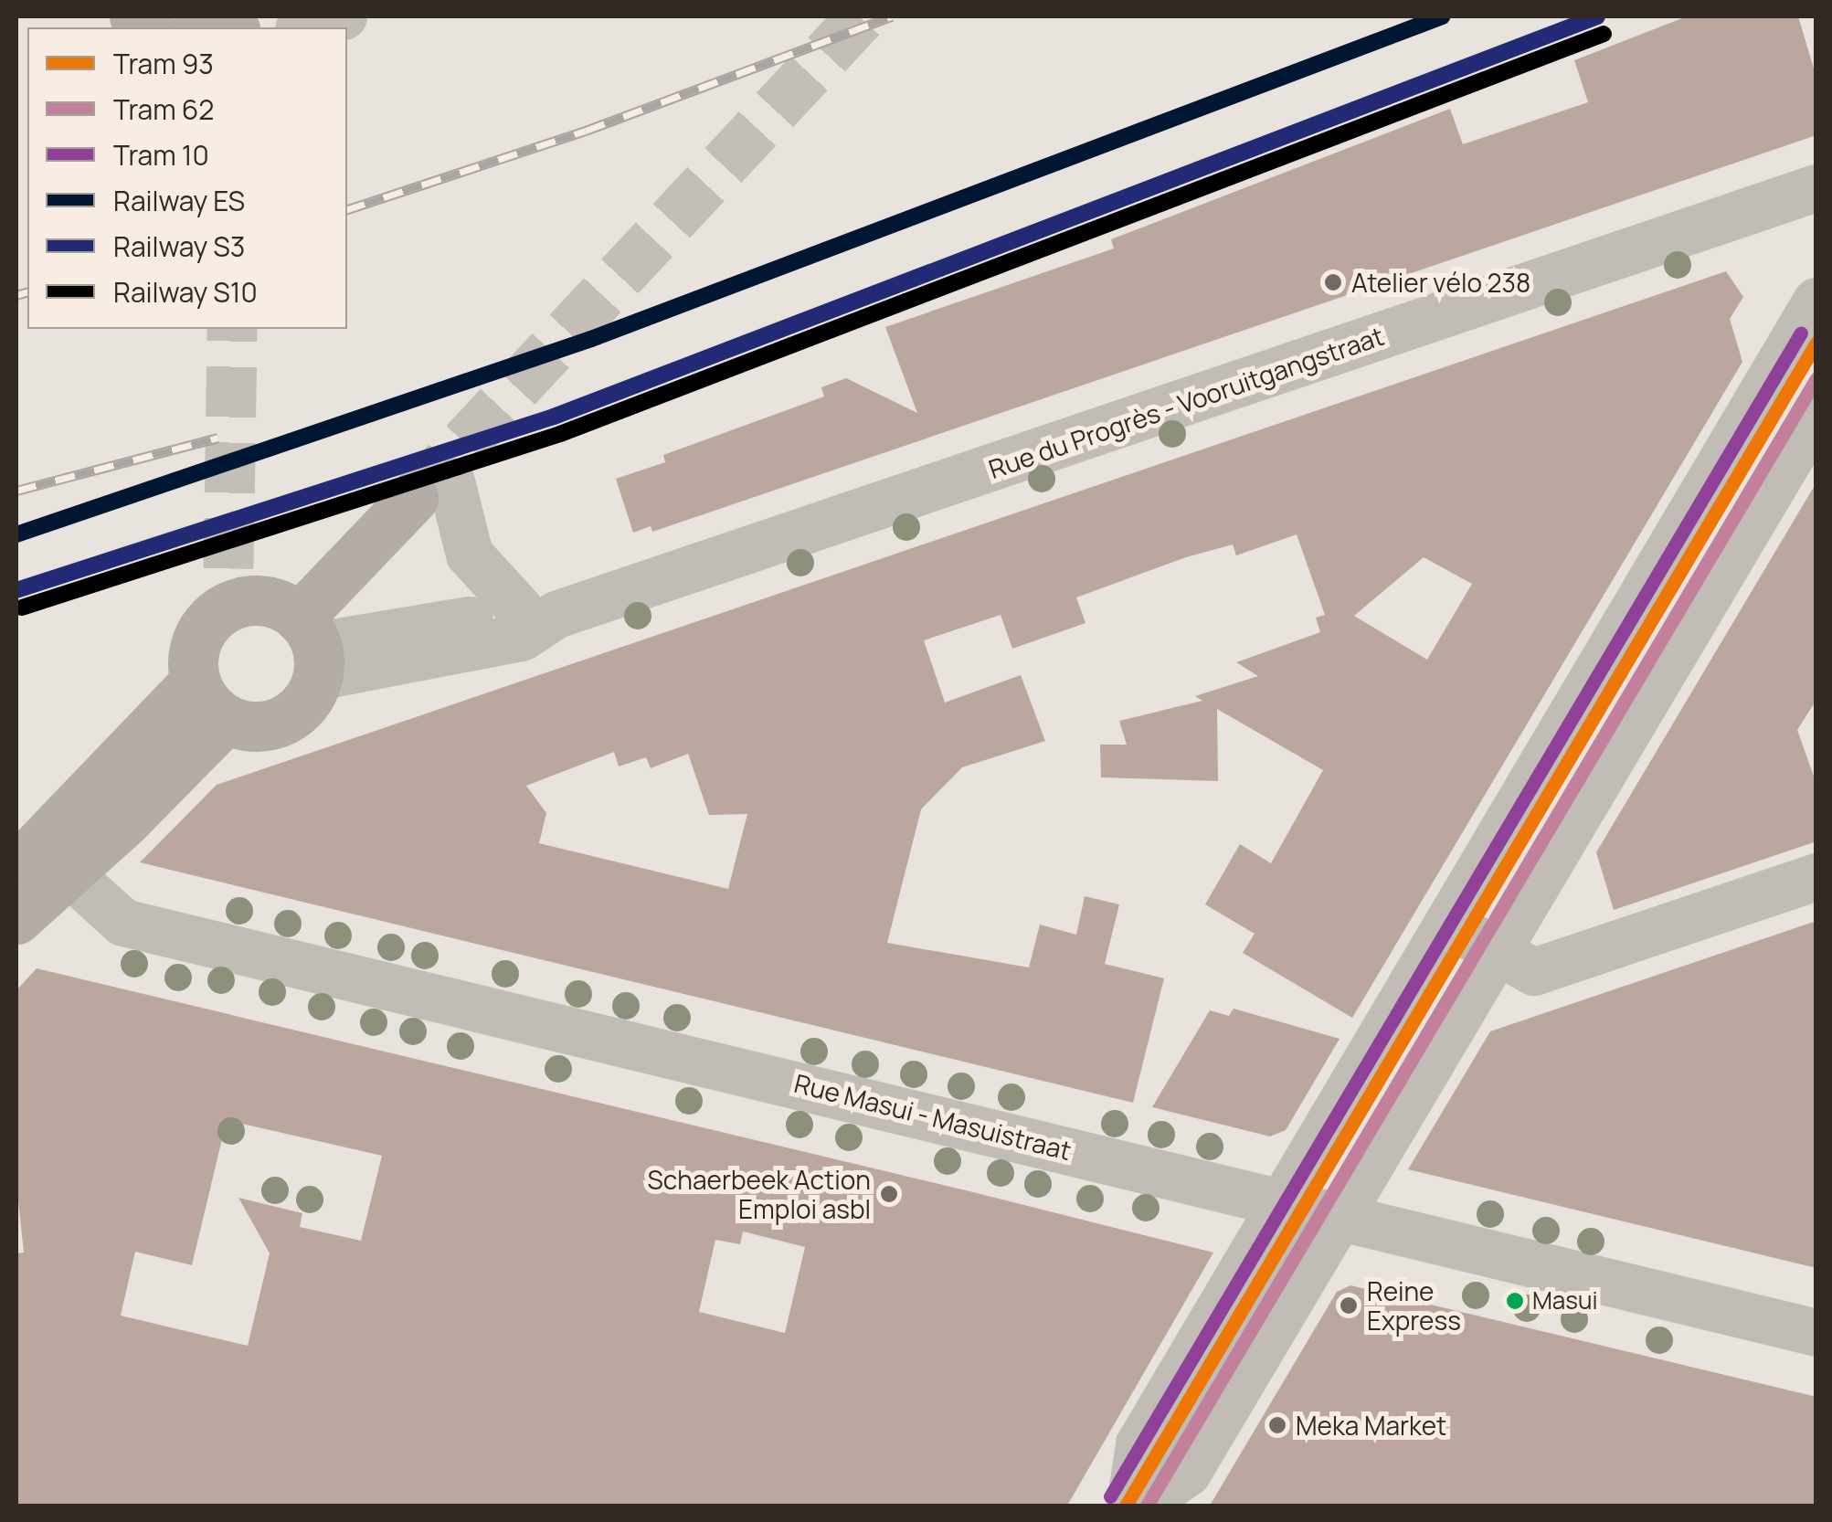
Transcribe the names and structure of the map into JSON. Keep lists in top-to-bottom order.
{
  "streets": {
    "street": ["Rue du Progrès - Vooruitgangstraat", "Rue Masui - Masuistraat"]
  },
  "places": [
    "Atelier vélo 238",
    "Schaerbeek Action Emploi asbl",
    "Masui",
    "Reine Express",
    "Meka Market"
  ],
  "lines": [
    "rail line ES",
    "rail line S3",
    "rail line S10",
    "tram line 10",
    "tram line 93",
    "tram line 62"
  ],
  "legend": [
    "Tram 93",
    "Tram 62",
    "Tram 10",
    "Railway ES",
    "Railway S3",
    "Railway S10"
  ]
}
